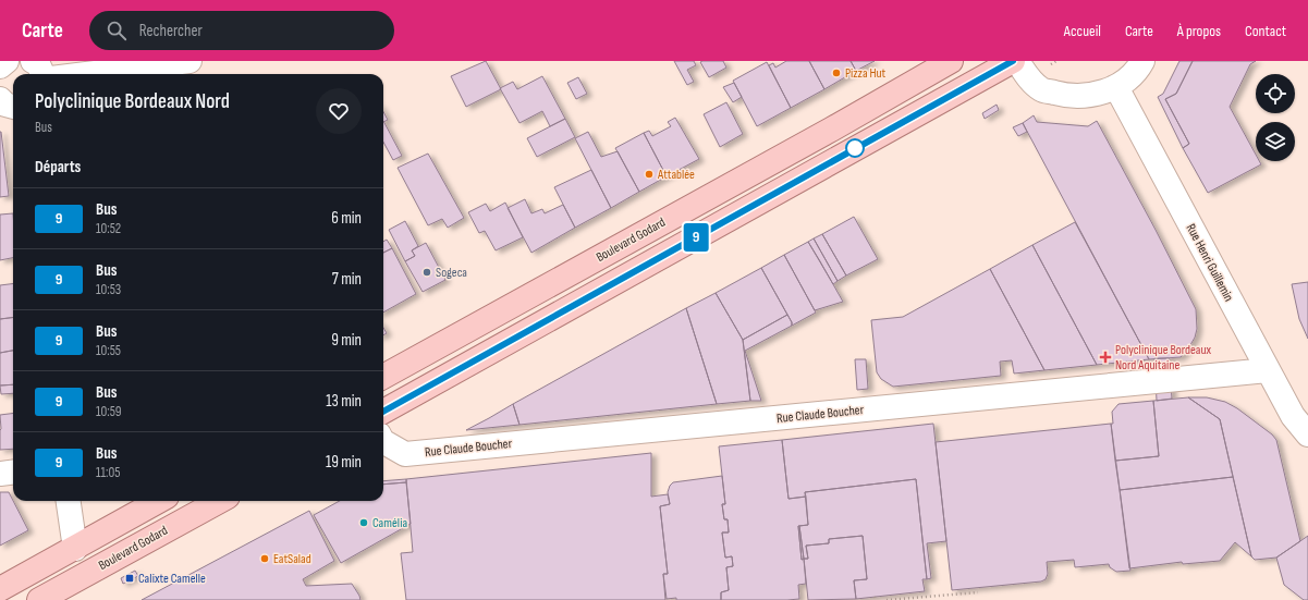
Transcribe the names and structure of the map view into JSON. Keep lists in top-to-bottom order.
{
  "streets": {
    "main road": ["Boulevard Godard"],
    "street": ["Rue Henri Guillemin", "Rue Claude Boucher"]
  },
  "crossings": [
    ["Rue Henri Guillemin", "Rue Claude Boucher"]
  ],
  "places": {
    "other": [
      "Pizza Hut",
      "Attablée",
      "Sogeca",
      "Camélia",
      "EatSalad"
    ],
    "health": ["Polyclinique Bordeaux Nord Aquitaine"],
    "transit": ["Calixte Camelle"]
  },
  "lines": ["bus line 9"],
  "page": {
    "header": "Carte",
    "search": "Rechercher",
    "nav": [
      "Accueil",
      "Carte",
      "À propos",
      "Contact"
    ],
    "on_map": "9",
    "heading": [
      ["Polyclinique Bordeaux Nord", "Bus"],
      "Départs"
    ],
    "list": [
      {
        "mark": "9",
        "name": "Bus",
        "note": "10:52",
        "value": "6 min"
      },
      {
        "mark": "9",
        "name": "Bus",
        "note": "10:53",
        "value": "7 min"
      },
      {
        "mark": "9",
        "name": "Bus",
        "note": "10:55",
        "value": "9 min"
      },
      {
        "mark": "9",
        "name": "Bus",
        "note": "10:59",
        "value": "13 min"
      },
      {
        "mark": "9",
        "name": "Bus",
        "note": "11:05",
        "value": "19 min"
      }
    ]
  }
}
